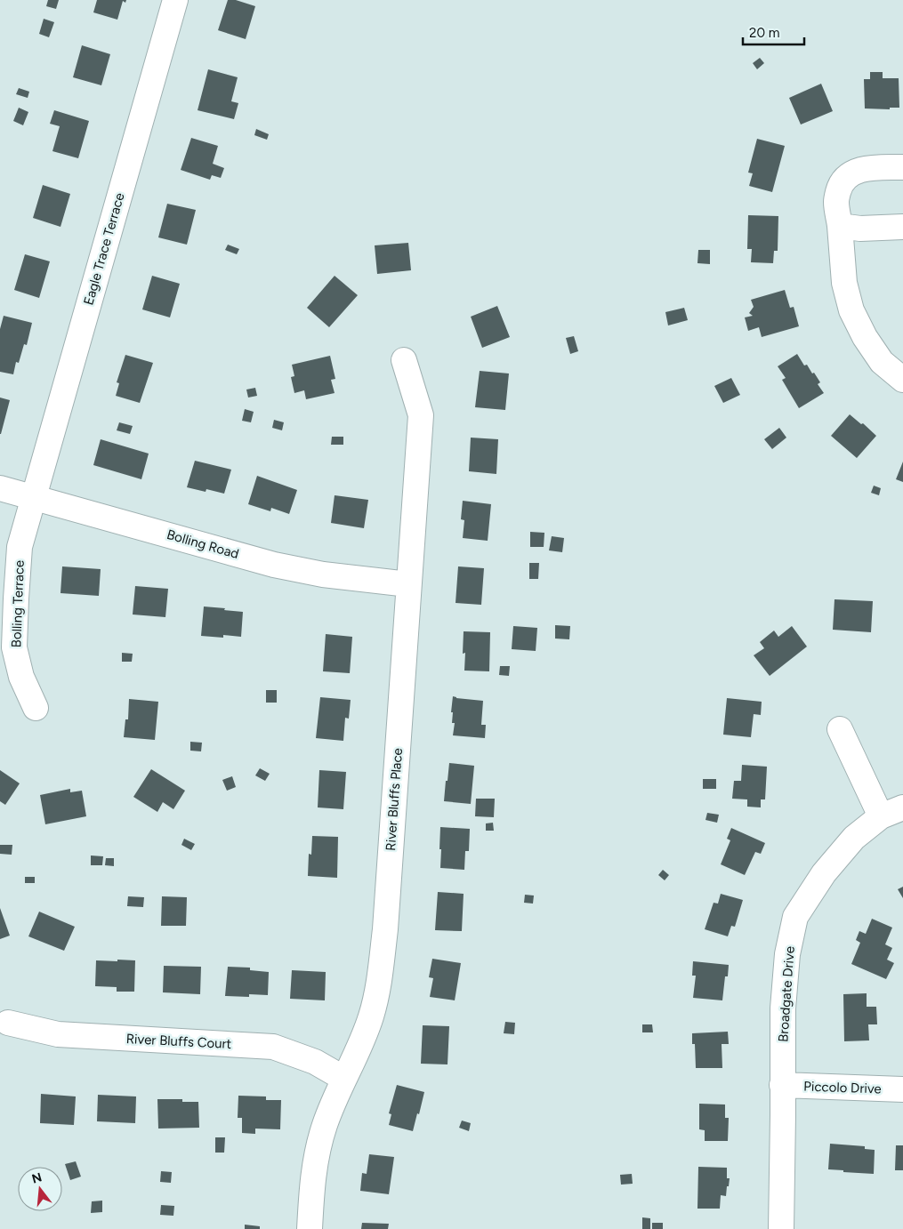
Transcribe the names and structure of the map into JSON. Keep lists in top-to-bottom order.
{
  "streets": {
    "street": [
      "Eagle Trace Terrace",
      "Bolling Road",
      "Bolling Terrace",
      "River Bluffs Place",
      "Broadgate Drive",
      "River Bluffs Court",
      "Piccolo Drive"
    ]
  },
  "crossings": [
    ["Eagle Trace Terrace", "Bolling Road"],
    ["Eagle Trace Terrace", "Bolling Terrace"],
    ["Bolling Road", "Bolling Terrace"],
    ["Bolling Road", "River Bluffs Place"],
    ["River Bluffs Place", "River Bluffs Court"],
    ["Broadgate Drive", "Piccolo Drive"]
  ],
  "scale_bar": "20 m",
  "north": "top"
}
